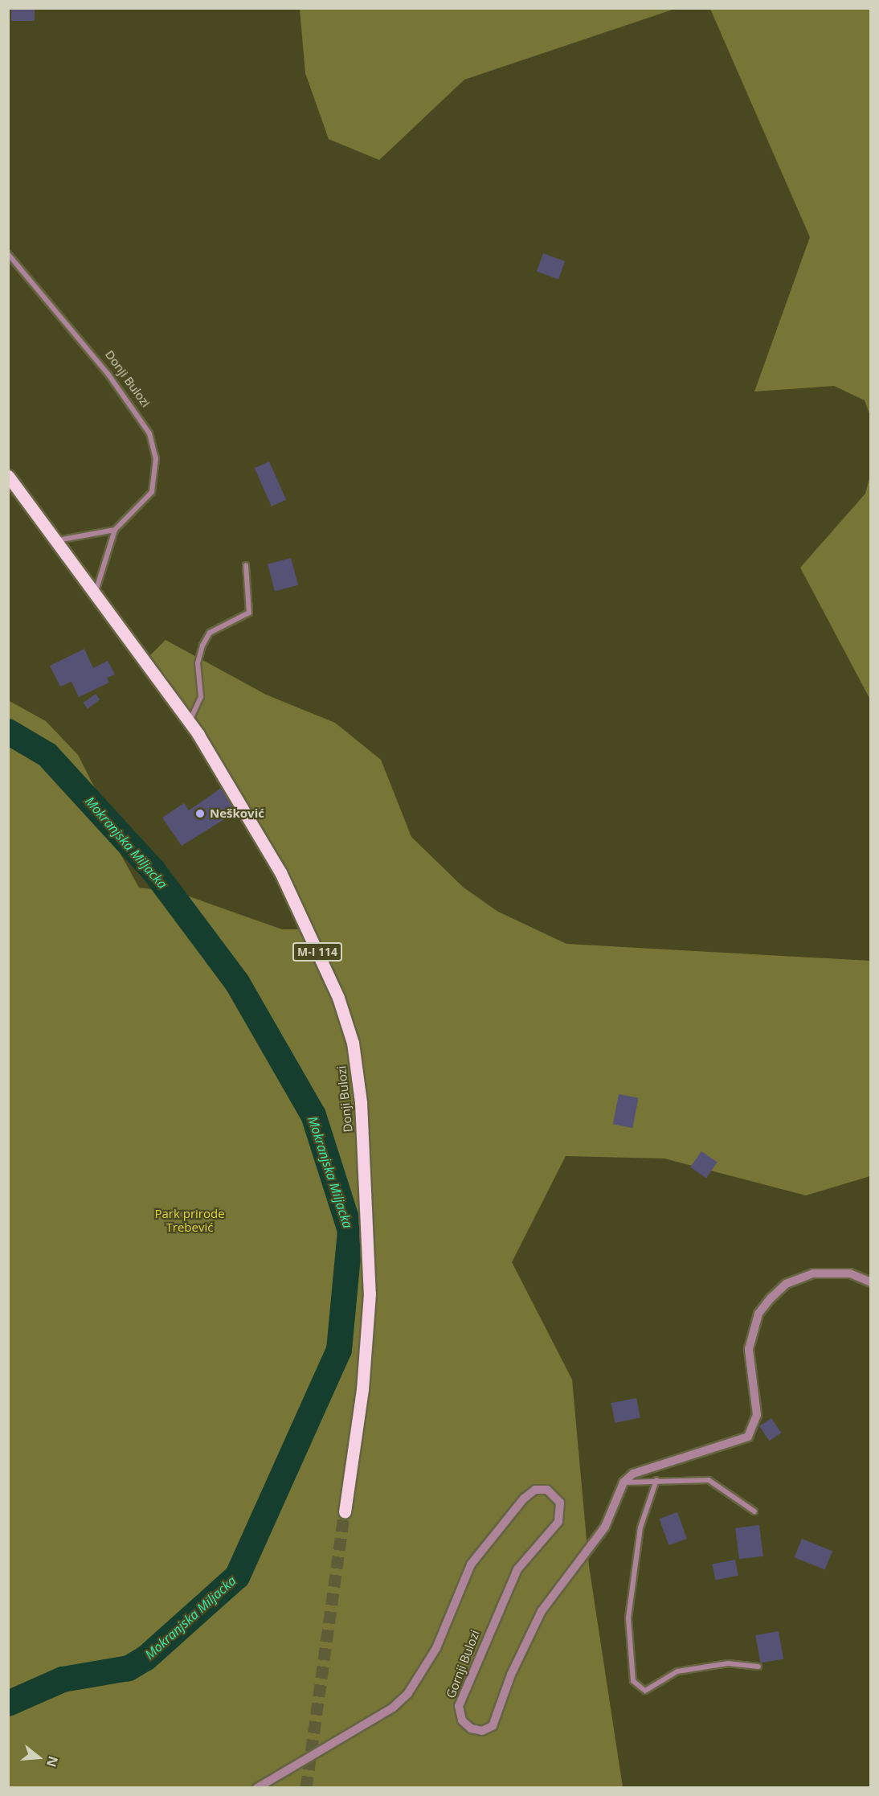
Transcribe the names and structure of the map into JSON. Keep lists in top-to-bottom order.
{
  "streets": {
    "main road": ["Donji Bulozi", "M-I 114"],
    "street": ["Gornji Bulozi"]
  },
  "water": ["Mokranjska Miljacka"],
  "parks": ["Park prirode Trebević"],
  "places": ["Nešković"],
  "north": "right"
}
